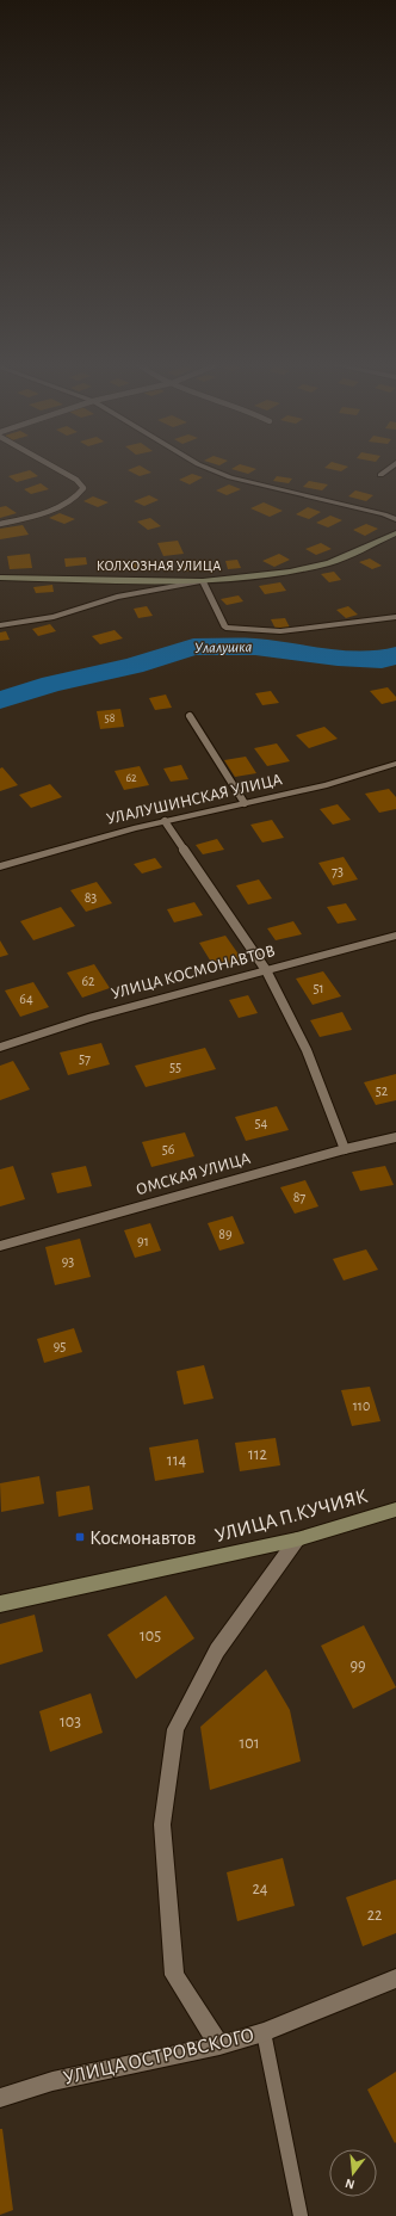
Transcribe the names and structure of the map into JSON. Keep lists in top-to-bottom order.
{
  "streets": {
    "street": [
      "КОЛХОЗНАЯ УЛИЦА",
      "УЛАЛУШИНСКАЯ УЛИЦА",
      "УЛИЦА КОСМОНАВТОВ",
      "ОМСКАЯ УЛИЦА",
      "УЛИЦА П.КУЧИЯК",
      "УЛИЦА ОСТРОВСКОГО"
    ]
  },
  "water": ["Улалушка"],
  "places": {
    "transit": ["Космонавтов"]
  },
  "house_numbers": [
    "58",
    "62",
    "73",
    "83",
    "62",
    "51",
    "64",
    "57",
    "55",
    "52",
    "54",
    "56",
    "87",
    "89",
    "91",
    "93",
    "95",
    "110",
    "112",
    "114",
    "105",
    "99",
    "103",
    "101",
    "24",
    "22"
  ],
  "north": "bottom"
}
